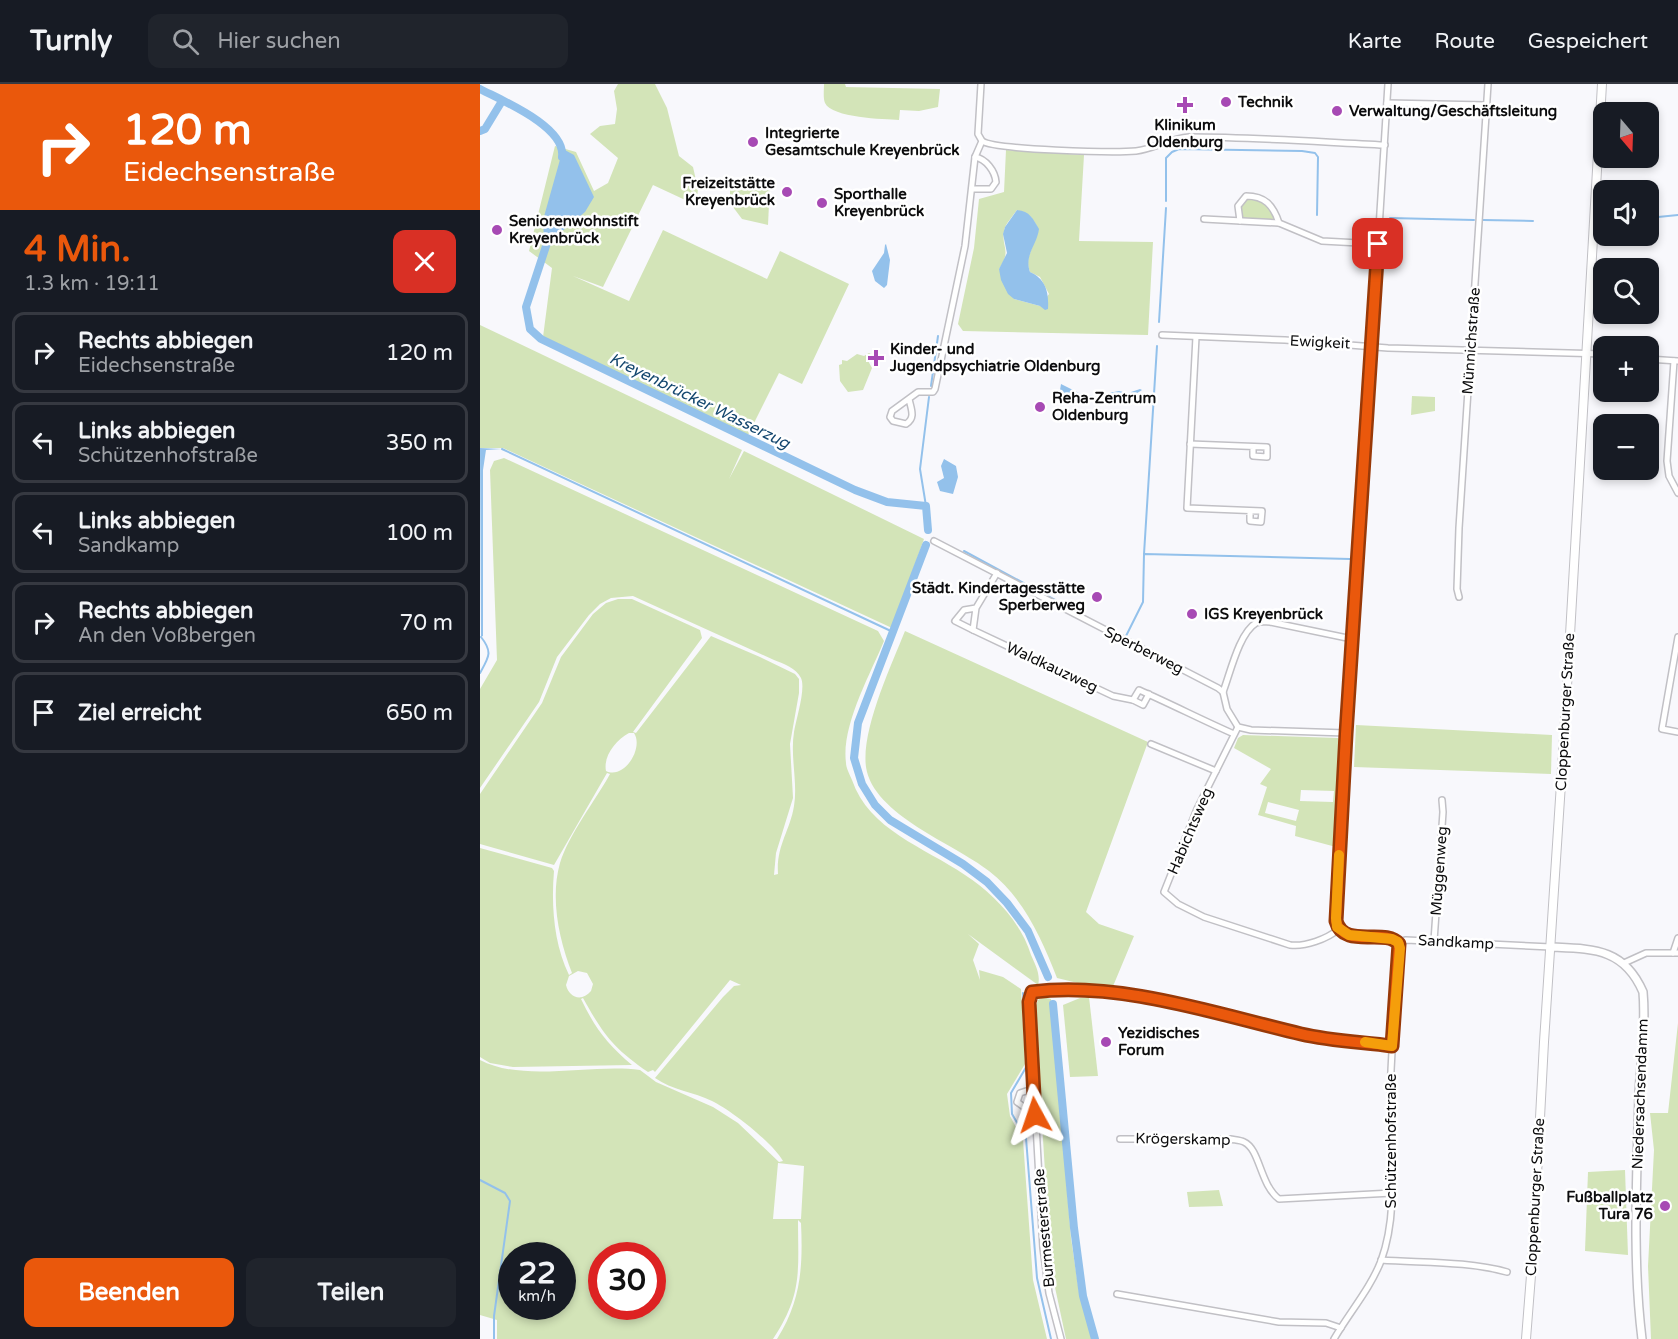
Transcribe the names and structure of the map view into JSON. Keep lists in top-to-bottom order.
{
  "streets": {
    "main road": ["Cloppenburger Straße"],
    "street": [
      "Münnichstraße",
      "Ewigkeit",
      "Sperberweg",
      "Waldkauzweg",
      "Habichtsweg",
      "Müggenweg",
      "Sandkamp",
      "Niedersachsendamm",
      "Krögerskamp",
      "Schützenhofstraße",
      "Burmesterstraße"
    ]
  },
  "crossings": [
    ["Münnichstraße", "Ewigkeit"],
    ["Ewigkeit", "Cloppenburger Straße"],
    ["Sperberweg", "Waldkauzweg"],
    ["Cloppenburger Straße", "Sandkamp"],
    ["Habichtsweg", "Sandkamp"],
    ["Müggenweg", "Sandkamp"],
    ["Sandkamp", "Schützenhofstraße"],
    ["Krögerskamp", "Schützenhofstraße"],
    ["Schützenhofstraße", "Burmesterstraße"]
  ],
  "water": ["Kreyenbrücker Wasserzug"],
  "places": {
    "other": [
      "Technik",
      "Verwaltung/Geschäftsleitung",
      "Integrierte Gesamtschule Kreyenbrück",
      "Freizeitstätte Kreyenbrück",
      "Sporthalle Kreyenbrück",
      "Seniorenwohnstift Kreyenbrück",
      "Reha-Zentrum Oldenburg",
      "Städt. Kindertagesstätte Sperberweg",
      "IGS Kreyenbrück",
      "Yezidisches Forum",
      "Fußballplatz Tura 76"
    ],
    "health": ["Klinikum Oldenburg", "Kinder- und Jugendpsychiatrie Oldenburg"]
  },
  "north": "bottom",
  "page": {
    "header": "Turnly",
    "search": "Hier suchen",
    "nav": ["Karte", "Route", "Gespeichert"],
    "turn": ["120 m", "Eidechsenstraße"],
    "map_buttons": ["+", "−"],
    "heading": ["4 Min.", "1.3 km · 19:11"],
    "list": [
      {
        "name": "Rechts abbiegen",
        "note": "Eidechsenstraße",
        "value": "120 m"
      },
      {
        "name": "Links abbiegen",
        "note": "Schützenhofstraße",
        "value": "350 m"
      },
      {
        "name": "Links abbiegen",
        "note": "Sandkamp",
        "value": "100 m"
      },
      {
        "name": "Rechts abbiegen",
        "note": "An den Voßbergen",
        "value": "70 m"
      },
      {
        "name": "Ziel erreicht",
        "value": "650 m"
      }
    ],
    "speed": "22 km/h",
    "limit": "30",
    "buttons": ["Beenden", "Teilen"]
  }
}
